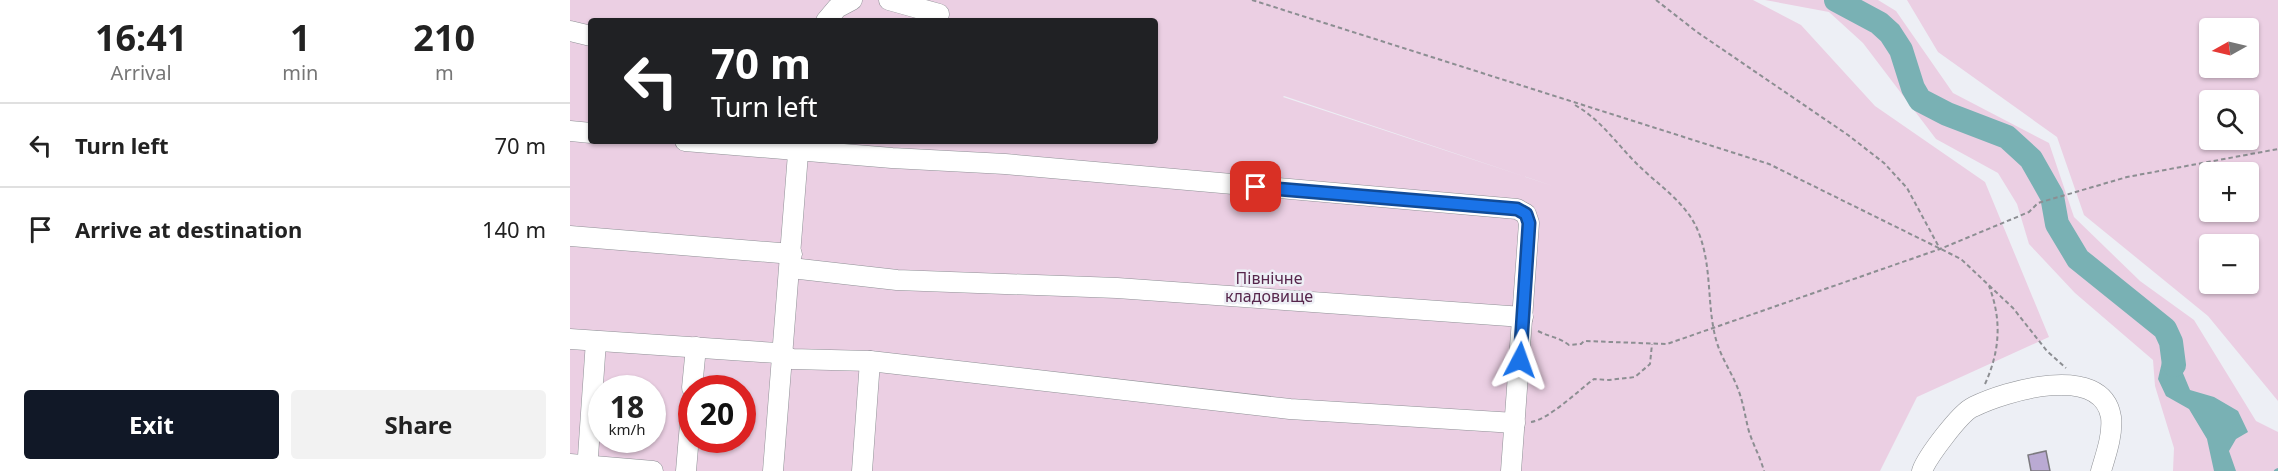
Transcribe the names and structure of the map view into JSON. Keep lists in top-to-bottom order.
{
  "parks": ["Північне кладовище"],
  "north": "left",
  "page": {
    "eta": [
      "16:41",
      "Arrival",
      "1",
      "min",
      "210",
      "m"
    ],
    "map_buttons": ["+", "−"],
    "turn": ["70 m", "Turn left"],
    "list": [
      {
        "name": "Turn left",
        "value": "70 m"
      },
      {
        "name": "Arrive at destination",
        "value": "140 m"
      }
    ],
    "speed": "18 km/h",
    "limit": "20",
    "buttons": ["Exit", "Share"]
  }
}
